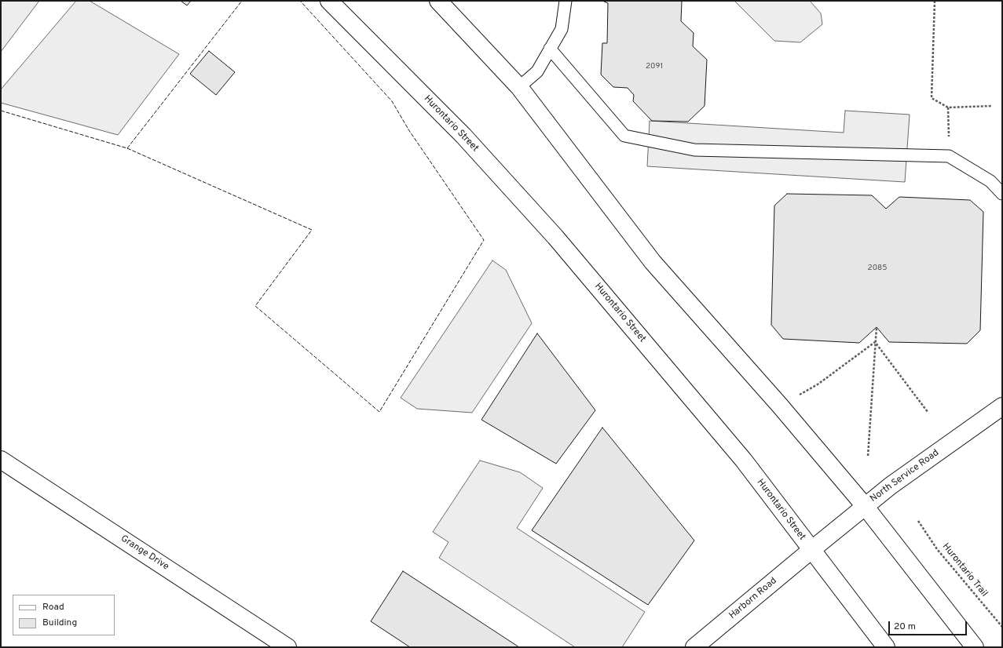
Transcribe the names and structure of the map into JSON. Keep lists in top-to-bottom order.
{
  "streets": {
    "main road": [
      "Hurontario Street",
      "North Service Road",
      "Grange Drive",
      "Harborn Road"
    ],
    "path": ["Hurontario Trail"]
  },
  "crossings": [
    ["Hurontario Street", "North Service Road"],
    ["Hurontario Street", "Harborn Road"],
    ["North Service Road", "Harborn Road"]
  ],
  "house_numbers": ["2091", "2085"],
  "legend": ["Road", "Building"],
  "scale_bar": "20 m"
}
